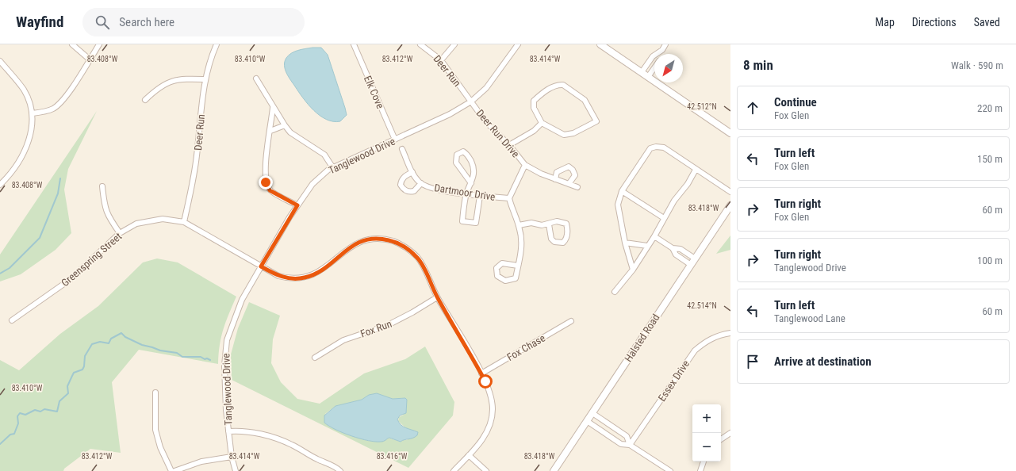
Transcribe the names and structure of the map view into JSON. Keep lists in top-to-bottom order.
{
  "streets": {
    "street": [
      "Deer Run",
      "Elk Cove",
      "Deer Run Drive",
      "Tanglewood Drive",
      "Dartmoor Drive",
      "Greenspring Street",
      "Fox Run",
      "Halsted Road",
      "Fox Chase",
      "Essex Drive"
    ]
  },
  "crossings": [
    ["Deer Run", "Deer Run Drive"],
    ["Deer Run", "Tanglewood Drive"],
    ["Deer Run", "Greenspring Street"],
    ["Elk Cove", "Tanglewood Drive"],
    ["Deer Run Drive", "Tanglewood Drive"],
    ["Deer Run Drive", "Dartmoor Drive"],
    ["Tanglewood Drive", "Greenspring Street"],
    ["Greenspring Street", "Fox Run"],
    ["Greenspring Street", "Fox Chase"]
  ],
  "north": "bottom left",
  "page": {
    "header": "Wayfind",
    "search": "Search here",
    "nav": ["Map", "Directions", "Saved"],
    "heading": ["8 min", "Walk · 590 m"],
    "list": [
      ["Continue", "Fox Glen", "220 m"],
      ["Turn left", "Fox Glen", "150 m"],
      ["Turn right", "Fox Glen", "60 m"],
      ["Turn right", "Tanglewood Drive", "100 m"],
      ["Turn left", "Tanglewood Lane", "60 m"],
      "Arrive at destination"
    ],
    "map_buttons": ["+", "−"]
  },
  "coordinates": [
    "83.410°W",
    "83.408°W",
    "83.412°W",
    "83.414°W",
    "42.512°N",
    "83.418°W",
    "42.514°N",
    "83.416°W"
  ]
}
